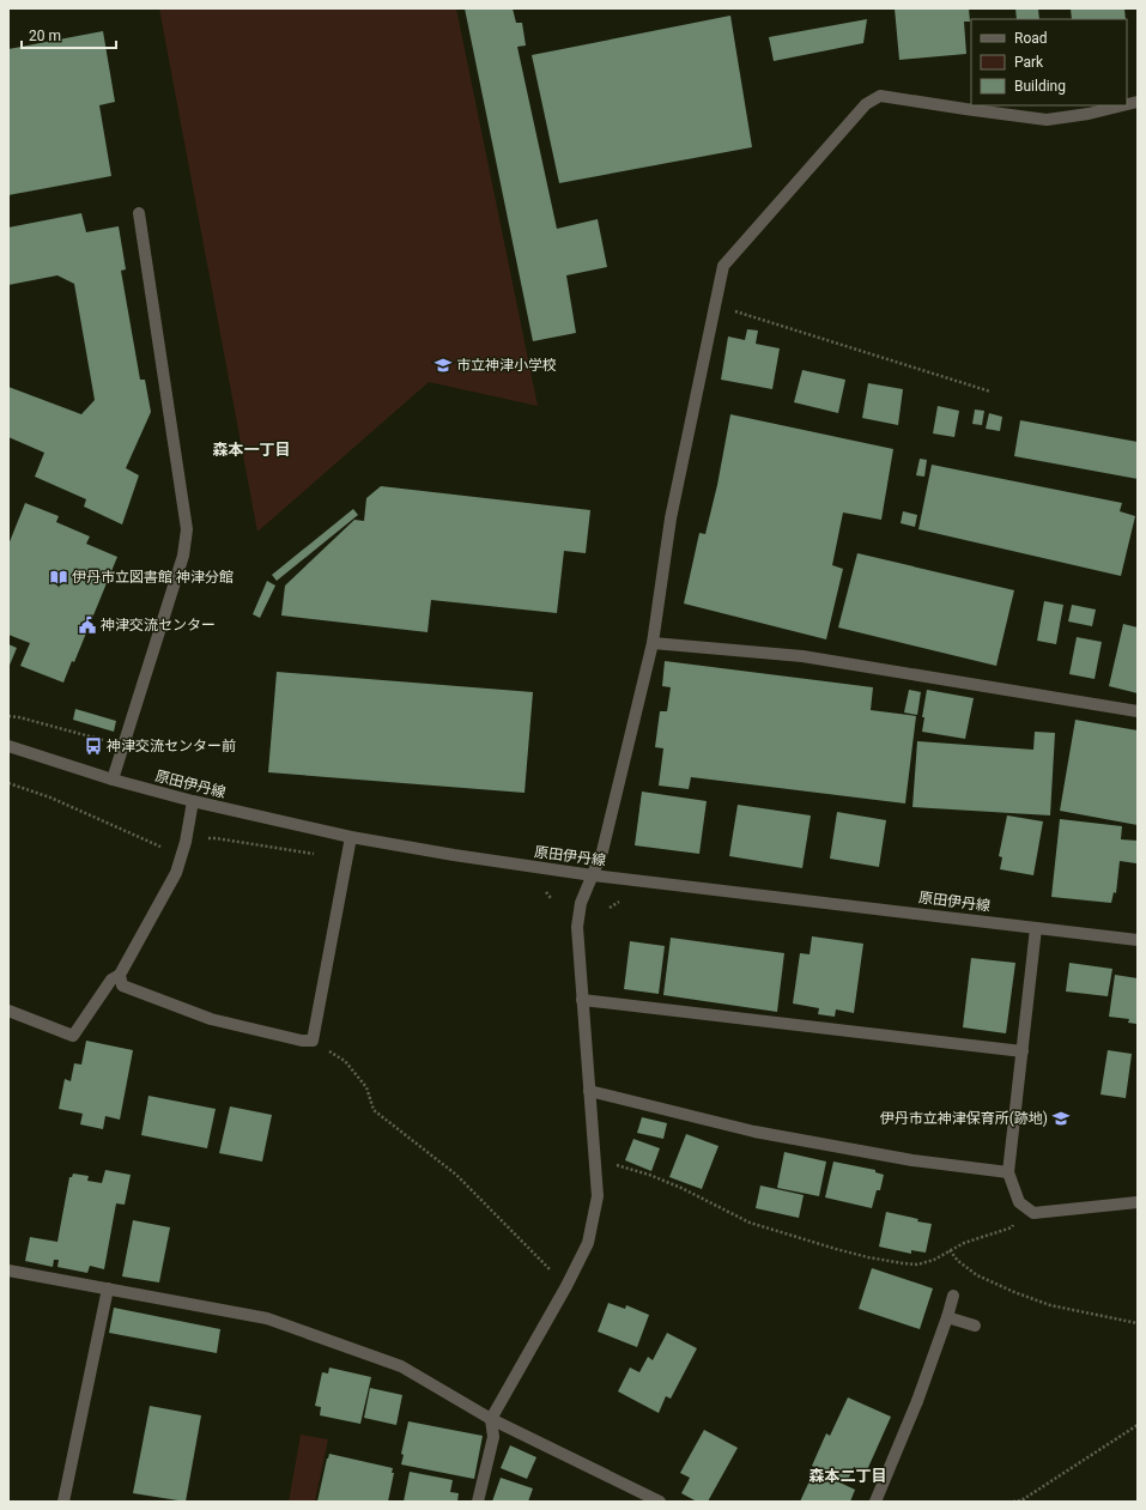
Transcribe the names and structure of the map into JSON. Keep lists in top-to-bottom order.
{
  "streets": {
    "street": ["原田伊丹線"]
  },
  "districts": ["森本一丁目", "森本二丁目"],
  "places": {
    "school or university": ["市立神津小学校", "伊丹市立神津保育所(跡地)"],
    "library": ["伊丹市立図書館 神津分館"],
    "public building": ["神津交流センター"],
    "bus stop": ["神津交流センター前"]
  },
  "legend": ["Road", "Park", "Building"],
  "scale_bar": "20 m"
}
